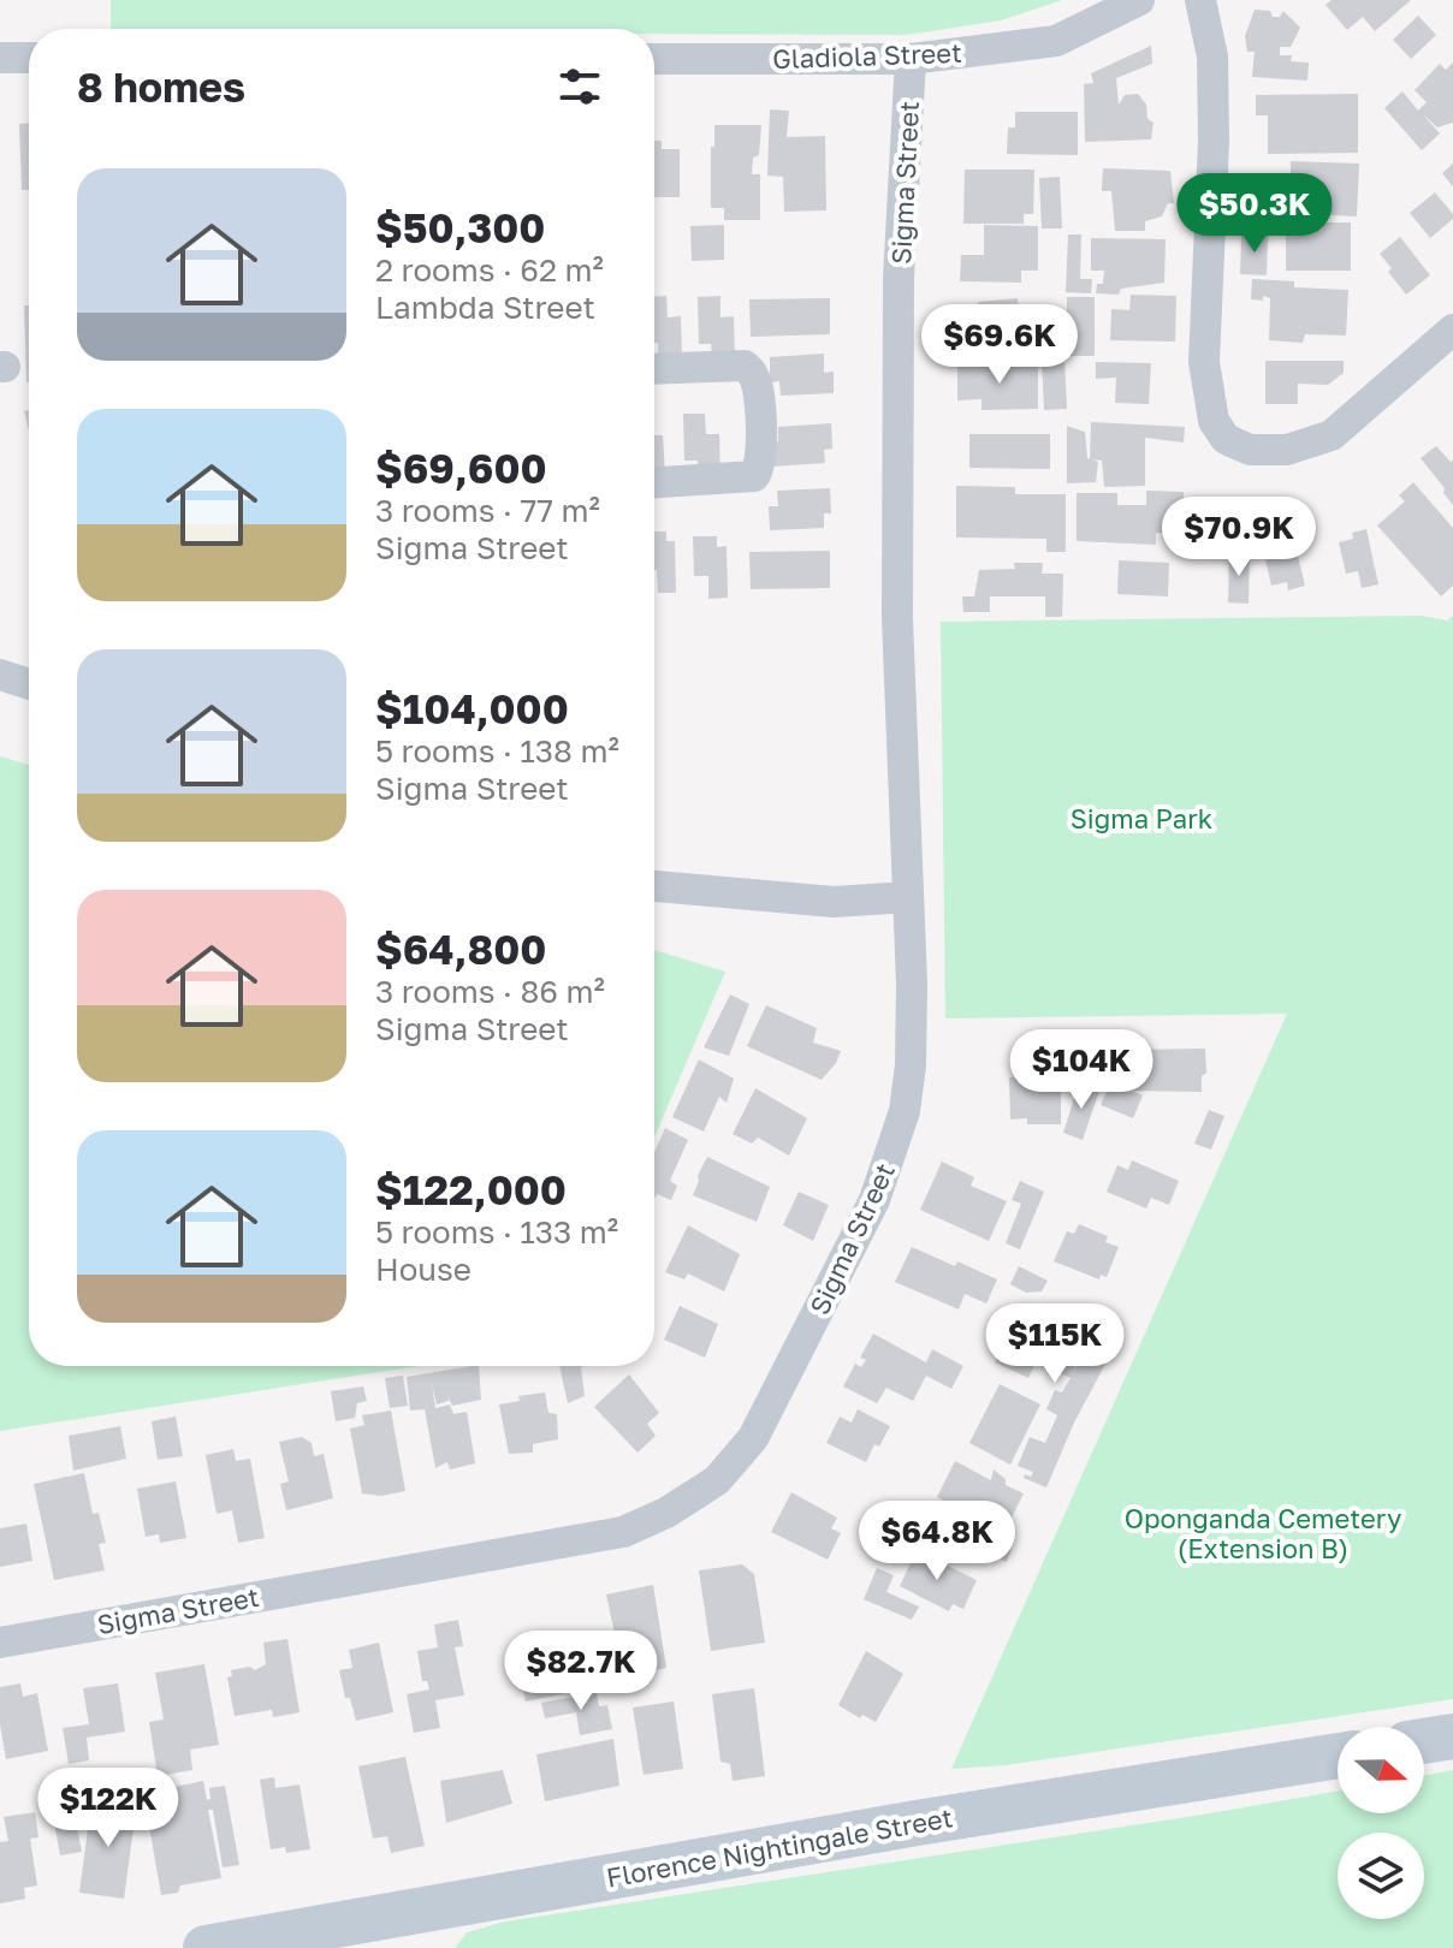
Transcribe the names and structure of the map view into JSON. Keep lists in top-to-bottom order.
{
  "streets": {
    "main road": ["Florence Nightingale Street"],
    "street": ["Gladiola Street", "Sigma Street"]
  },
  "crossings": [
    ["Gladiola Street", "Sigma Street"]
  ],
  "parks": ["Sigma Park", "Oponganda Cemetery (Extension B)"],
  "north": "right",
  "page": {
    "heading": "8 homes",
    "list": [
      {
        "name": "$50,300",
        "note": "2 rooms · 62 m² · Lambda Street"
      },
      {
        "name": "$69,600",
        "note": "3 rooms · 77 m² · Sigma Street"
      },
      {
        "name": "$104,000",
        "note": "5 rooms · 138 m² · Sigma Street"
      },
      {
        "name": "$64,800",
        "note": "3 rooms · 86 m² · Sigma Street"
      },
      {
        "name": "$122,000",
        "note": "5 rooms · 133 m² · House"
      }
    ],
    "price": [
      "$50.3K",
      "$69.6K",
      "$70.9K",
      "$104K",
      "$115K",
      "$64.8K",
      "$82.7K",
      "$122K"
    ]
  }
}
